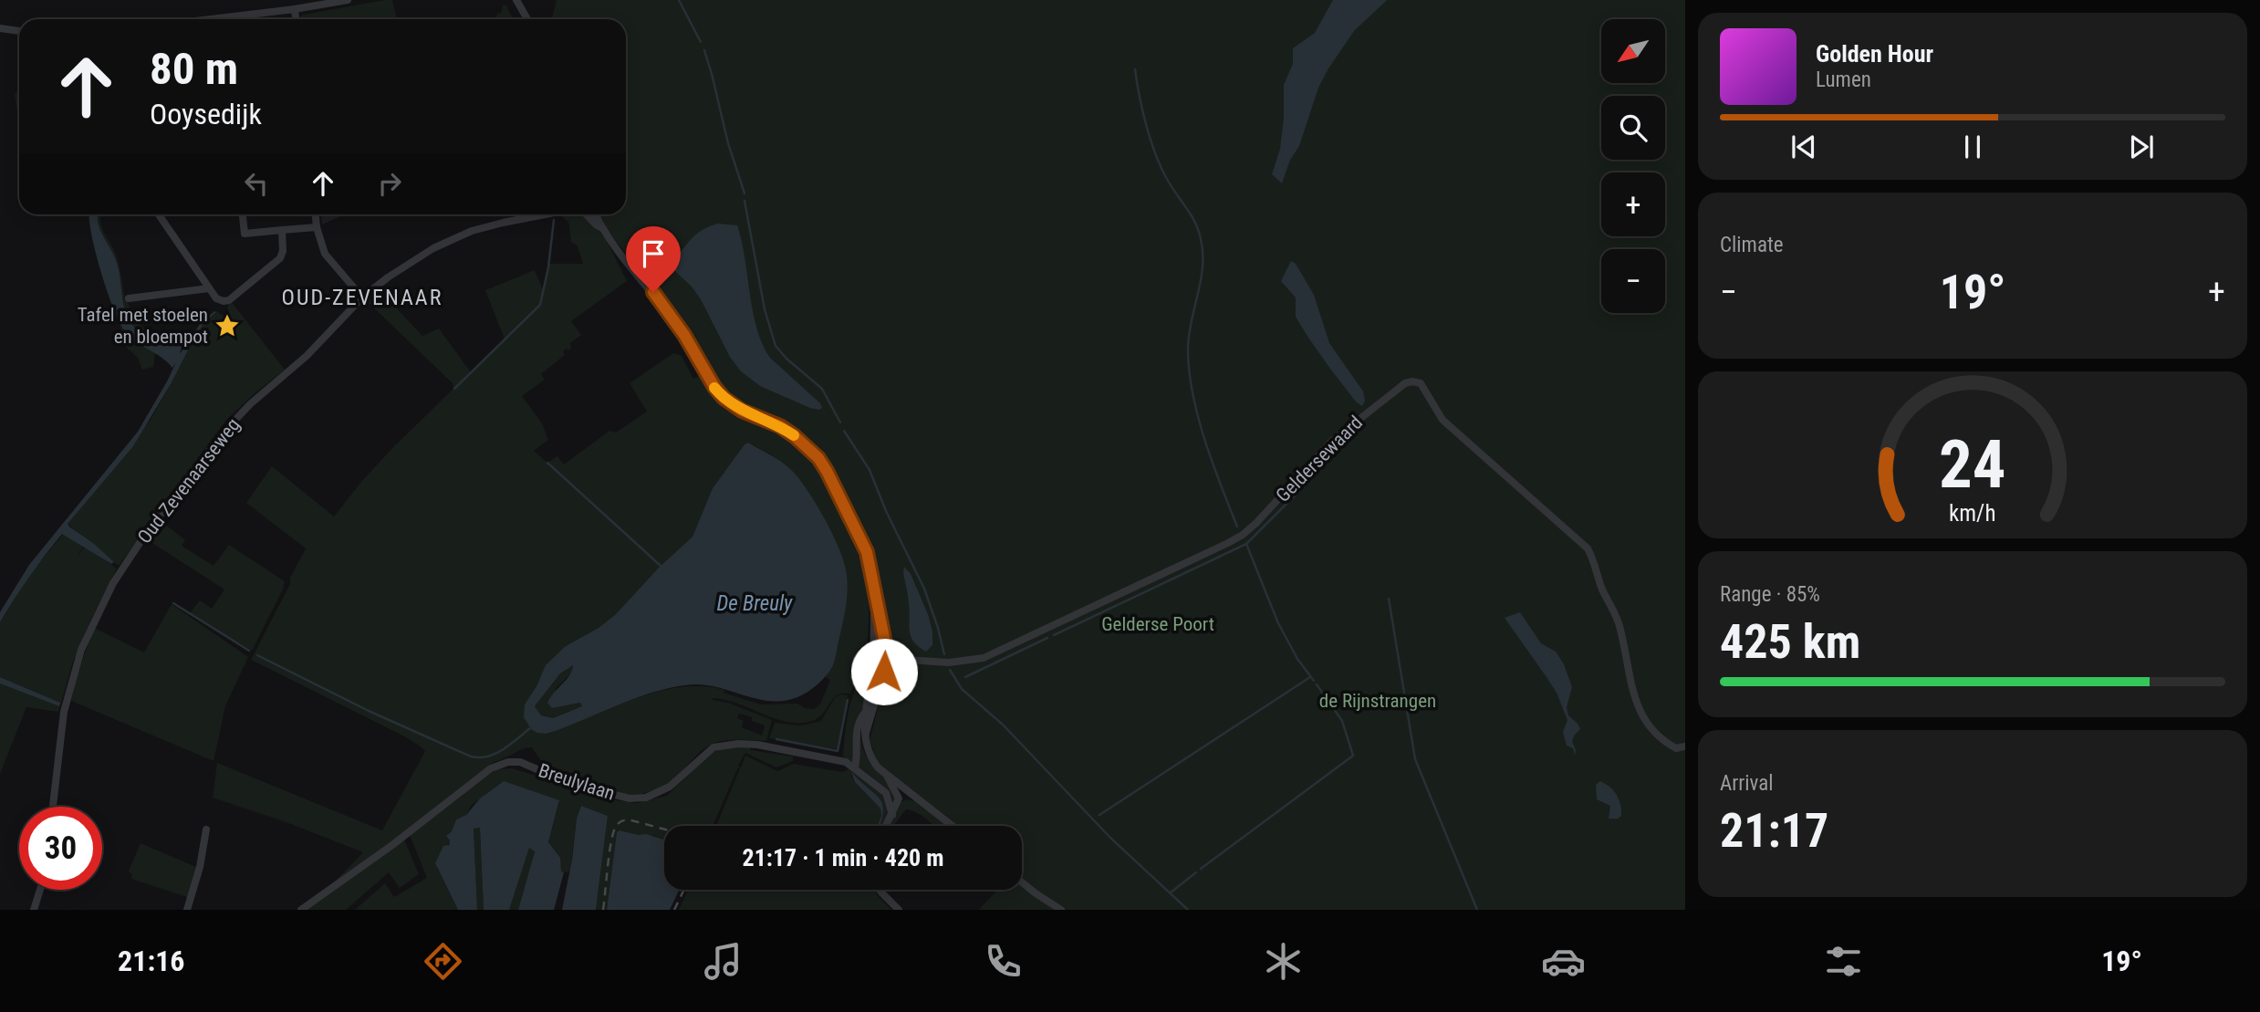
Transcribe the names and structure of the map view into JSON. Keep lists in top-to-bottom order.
{
  "streets": {
    "street": ["Geldersewaard", "Oud Zevenaarseweg", "Breulylaan"]
  },
  "districts": ["OUD-ZEVENAAR"],
  "water": ["De Breuly"],
  "parks": ["Gelderse Poort", "de Rijnstrangen"],
  "places": {
    "place": ["Tafel met stoelen en bloempot"]
  },
  "north": "bottom left",
  "page": {
    "map_buttons": ["+", "−"],
    "turn": ["80 m", "Ooysedijk"],
    "song": ["Golden Hour", "Lumen"],
    "tile": [
      "Climate",
      ["Range · 85%", "425 km"],
      ["Arrival", "21:17"]
    ],
    "heat": ["−", "19°", "+"],
    "limit": "30",
    "trip": "21:17 · 1 min · 420 m",
    "tabs": ["21:16", "19°"],
    "gauge": ["24", "km/h"]
  }
}
